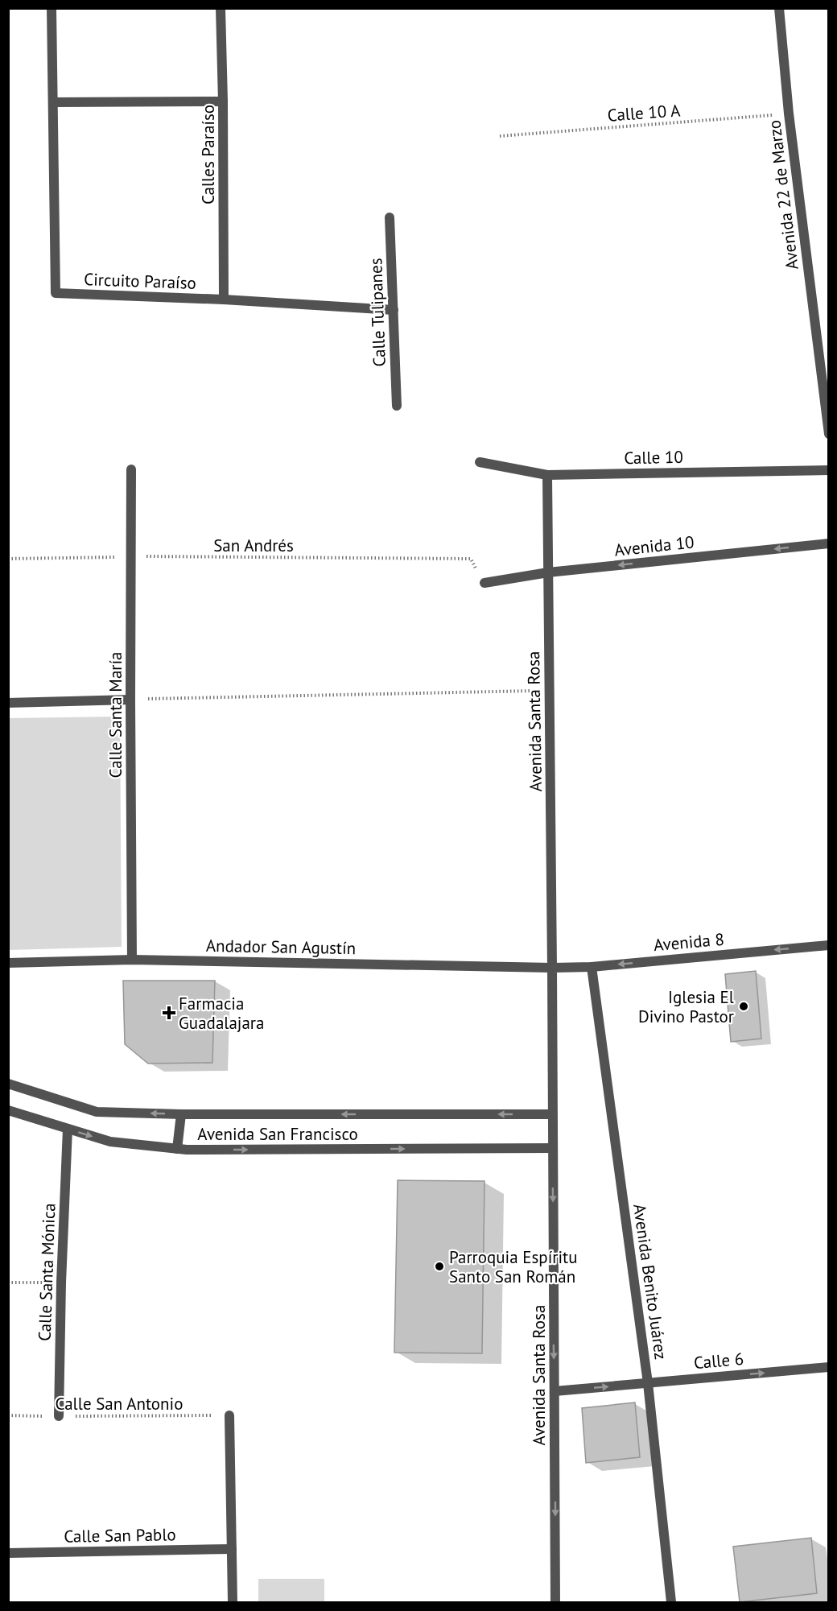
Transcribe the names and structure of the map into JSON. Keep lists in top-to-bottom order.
{
  "streets": {
    "street": [
      "Calles Paraíso",
      "Avenida 22 de Marzo",
      "Circuito Paraíso",
      "Calle Tulipanes",
      "Calle 10",
      "Avenida 10",
      "Calle Santa María",
      "Avenida Santa Rosa",
      "Avenida 8",
      "Andador San Agustín",
      "Avenida San Francisco",
      "Calle Santa Mónica",
      "Avenida Benito Juárez",
      "Calle 6",
      "Calle San Pablo"
    ],
    "path": ["Calle 10 A", "San Andrés", "Calle San Antonio"]
  },
  "crossings": [
    ["Calle 10 A", "Avenida 22 de Marzo"],
    ["Calles Paraíso", "Circuito Paraíso"],
    ["Circuito Paraíso", "Calle Tulipanes"],
    ["Calle 10", "Avenida Santa Rosa"],
    ["San Andrés", "Avenida 10"],
    ["San Andrés", "Calle Santa María"],
    ["Avenida 10", "Avenida Santa Rosa"],
    ["Calle Santa María", "Andador San Agustín"],
    ["Avenida Santa Rosa", "Avenida 8"],
    ["Avenida Santa Rosa", "Andador San Agustín"],
    ["Avenida Santa Rosa", "Avenida San Francisco"],
    ["Avenida Santa Rosa", "Calle 6"],
    ["Avenida 8", "Andador San Agustín"],
    ["Avenida 8", "Avenida Benito Juárez"],
    ["Avenida San Francisco", "Calle Santa Mónica"],
    ["Calle Santa Mónica", "Calle San Antonio"],
    ["Avenida Benito Juárez", "Calle 6"]
  ],
  "one_way": [
    "Avenida 10",
    "Avenida Santa Rosa",
    "Avenida 8",
    "Calle 6"
  ],
  "places": {
    "other": ["Iglesia El Divino Pastor", "Parroquia Espíritu Santo San Román"],
    "health": ["Farmacia Guadalajara"]
  }
}
